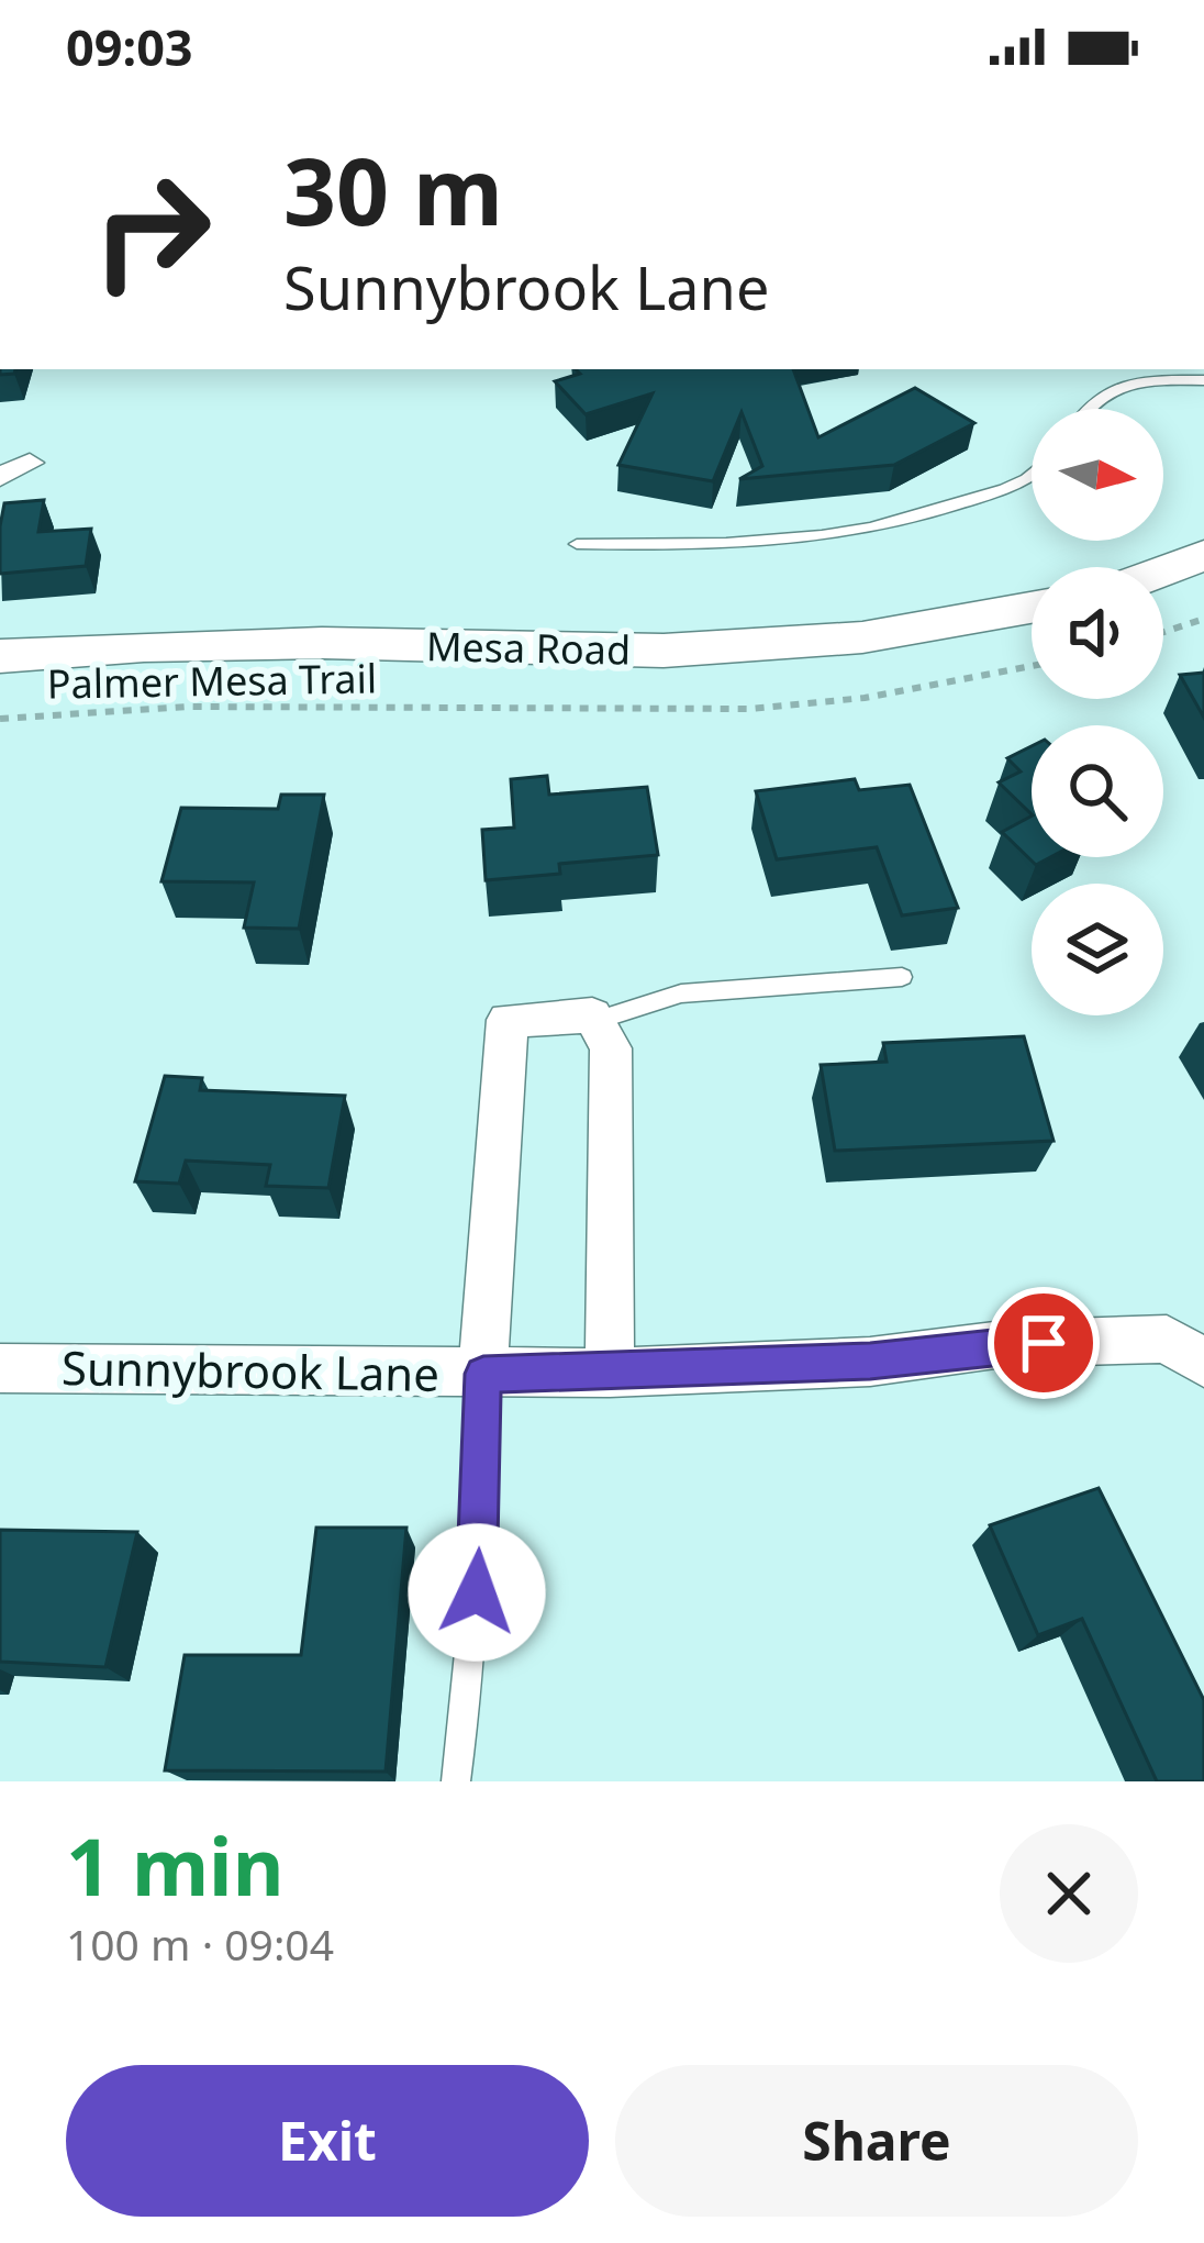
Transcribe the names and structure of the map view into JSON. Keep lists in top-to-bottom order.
{
  "streets": {
    "main road": ["Mesa Road"],
    "street": ["Sunnybrook Lane"],
    "path": ["Palmer Mesa Trail"]
  },
  "north": "right",
  "page": {
    "status": "09:03",
    "turn": ["30 m", "Sunnybrook Lane"],
    "heading": ["1 min", "100 m · 09:04"],
    "buttons": ["Exit", "Share"]
  }
}
